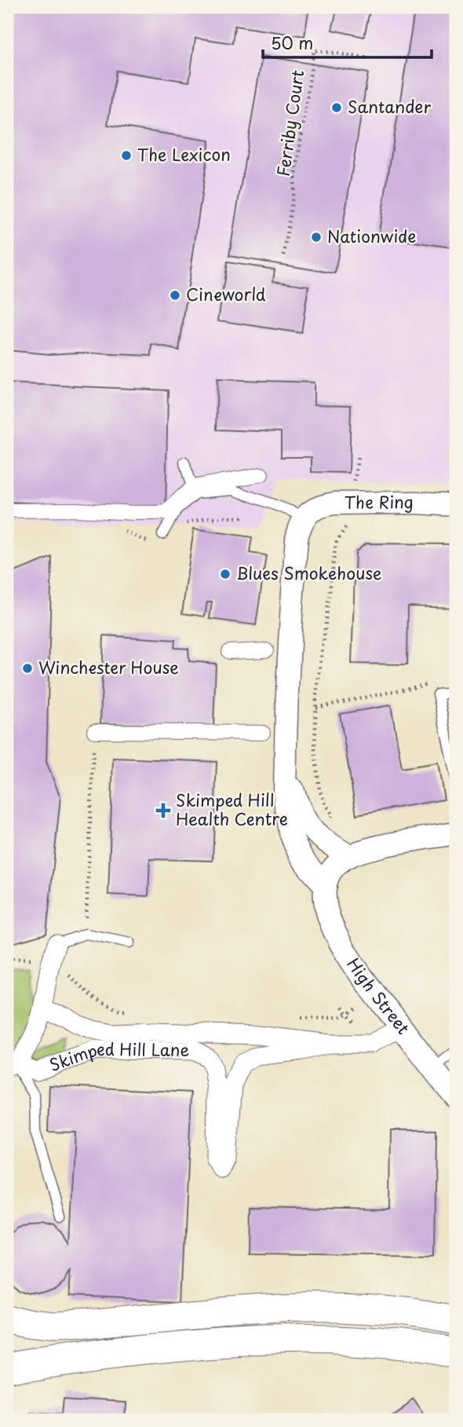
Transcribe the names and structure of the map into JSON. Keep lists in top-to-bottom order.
{
  "streets": {
    "street": ["The Ring", "High Street", "Skimped Hill Lane"],
    "path": ["Ferriby Court"]
  },
  "crossings": [
    ["High Street", "Skimped Hill Lane"]
  ],
  "places": {
    "other": [
      "Santander",
      "The Lexicon",
      "Nationwide",
      "Cineworld",
      "Blues Smokehouse",
      "Winchester House"
    ],
    "health": ["Skimped Hill Health Centre"]
  },
  "scale_bar": "50 m"
}
